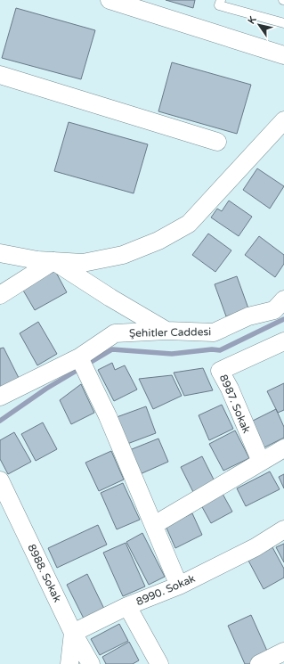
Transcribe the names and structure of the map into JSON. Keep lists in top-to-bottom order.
{
  "streets": {
    "street": [
      "Şehitler Caddesi",
      "8987. Sokak",
      "8988. Sokak",
      "8990. Sokak"
    ]
  },
  "crossings": [
    ["8988. Sokak", "8990. Sokak"]
  ],
  "north": "top left"
}
